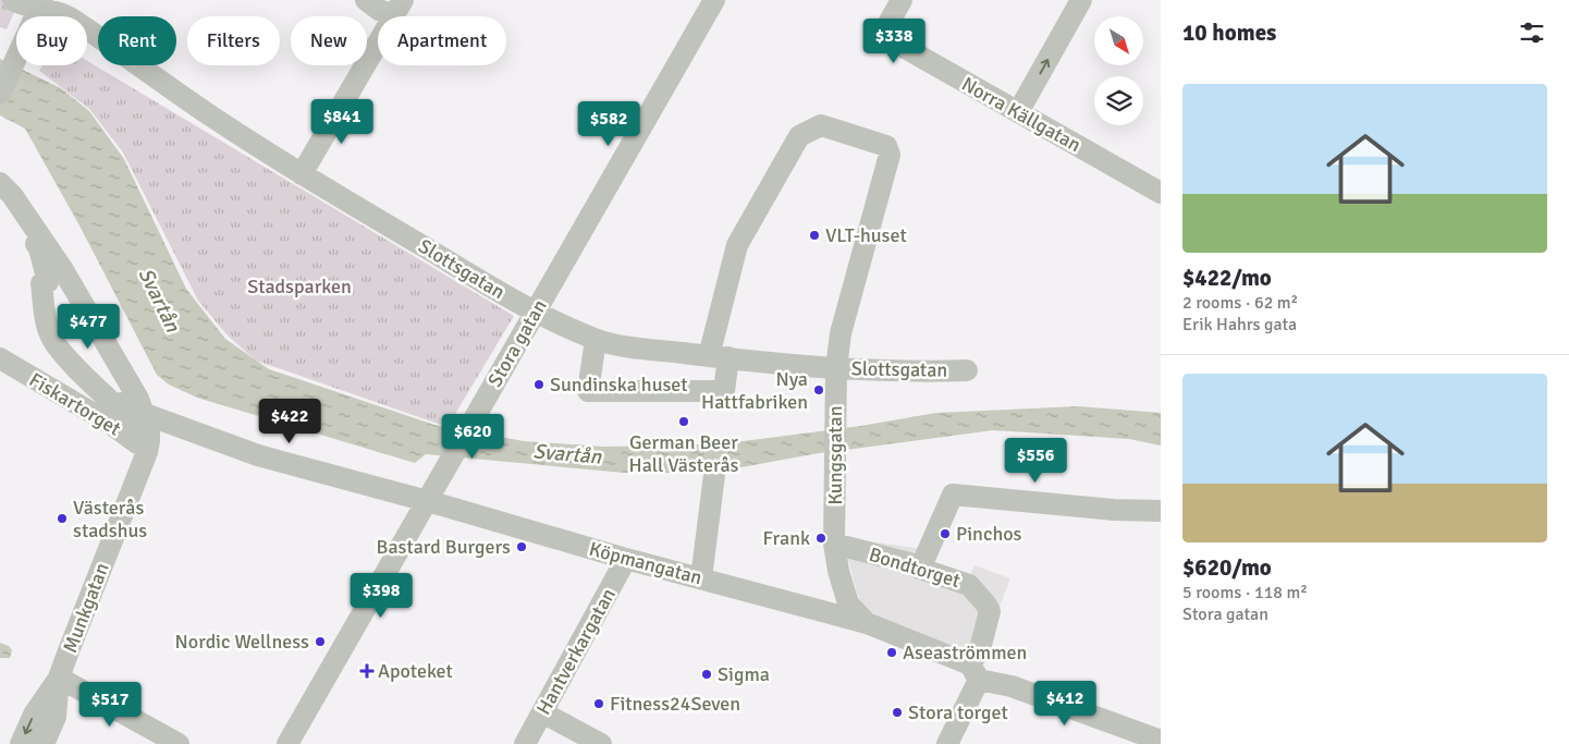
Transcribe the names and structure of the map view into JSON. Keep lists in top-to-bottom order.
{
  "streets": {
    "street": [
      "Norra Källgatan",
      "Slottsgatan",
      "Stora gatan",
      "Fiskartorget",
      "Kungsgatan",
      "Köpmangatan",
      "Bondtorget",
      "Munkgatan",
      "Hantverkargatan"
    ]
  },
  "crossings": [
    ["Slottsgatan", "Stora gatan"],
    ["Slottsgatan", "Kungsgatan"],
    ["Stora gatan", "Köpmangatan"],
    ["Fiskartorget", "Köpmangatan"],
    ["Fiskartorget", "Munkgatan"],
    ["Kungsgatan", "Köpmangatan"],
    ["Kungsgatan", "Bondtorget"],
    ["Köpmangatan", "Munkgatan"],
    ["Köpmangatan", "Hantverkargatan"]
  ],
  "water": ["Svartån"],
  "parks": ["Stadsparken"],
  "places": {
    "other": [
      "VLT-huset",
      "Sundinska huset",
      "Nya Hattfabriken",
      "German Beer Hall Västerås",
      "Västerås stadshus",
      "Pinchos",
      "Frank",
      "Bastard Burgers",
      "Nordic Wellness",
      "Aseaströmmen",
      "Sigma",
      "Fitness24Seven",
      "Stora torget"
    ],
    "health": ["Apoteket"]
  },
  "north": "bottom right",
  "page": {
    "heading": "10 homes",
    "chip": [
      "Buy",
      "Rent",
      "Filters",
      "New",
      "Apartment"
    ],
    "price": [
      "$338",
      "$841",
      "$582",
      "$477",
      "$422",
      "$620",
      "$556",
      "$398",
      "$412",
      "$517"
    ],
    "list": [
      {
        "name": "$422/mo",
        "note": "2 rooms · 62 m² · Erik Hahrs gata"
      },
      {
        "name": "$620/mo",
        "note": "5 rooms · 118 m² · Stora gatan"
      }
    ]
  }
}
